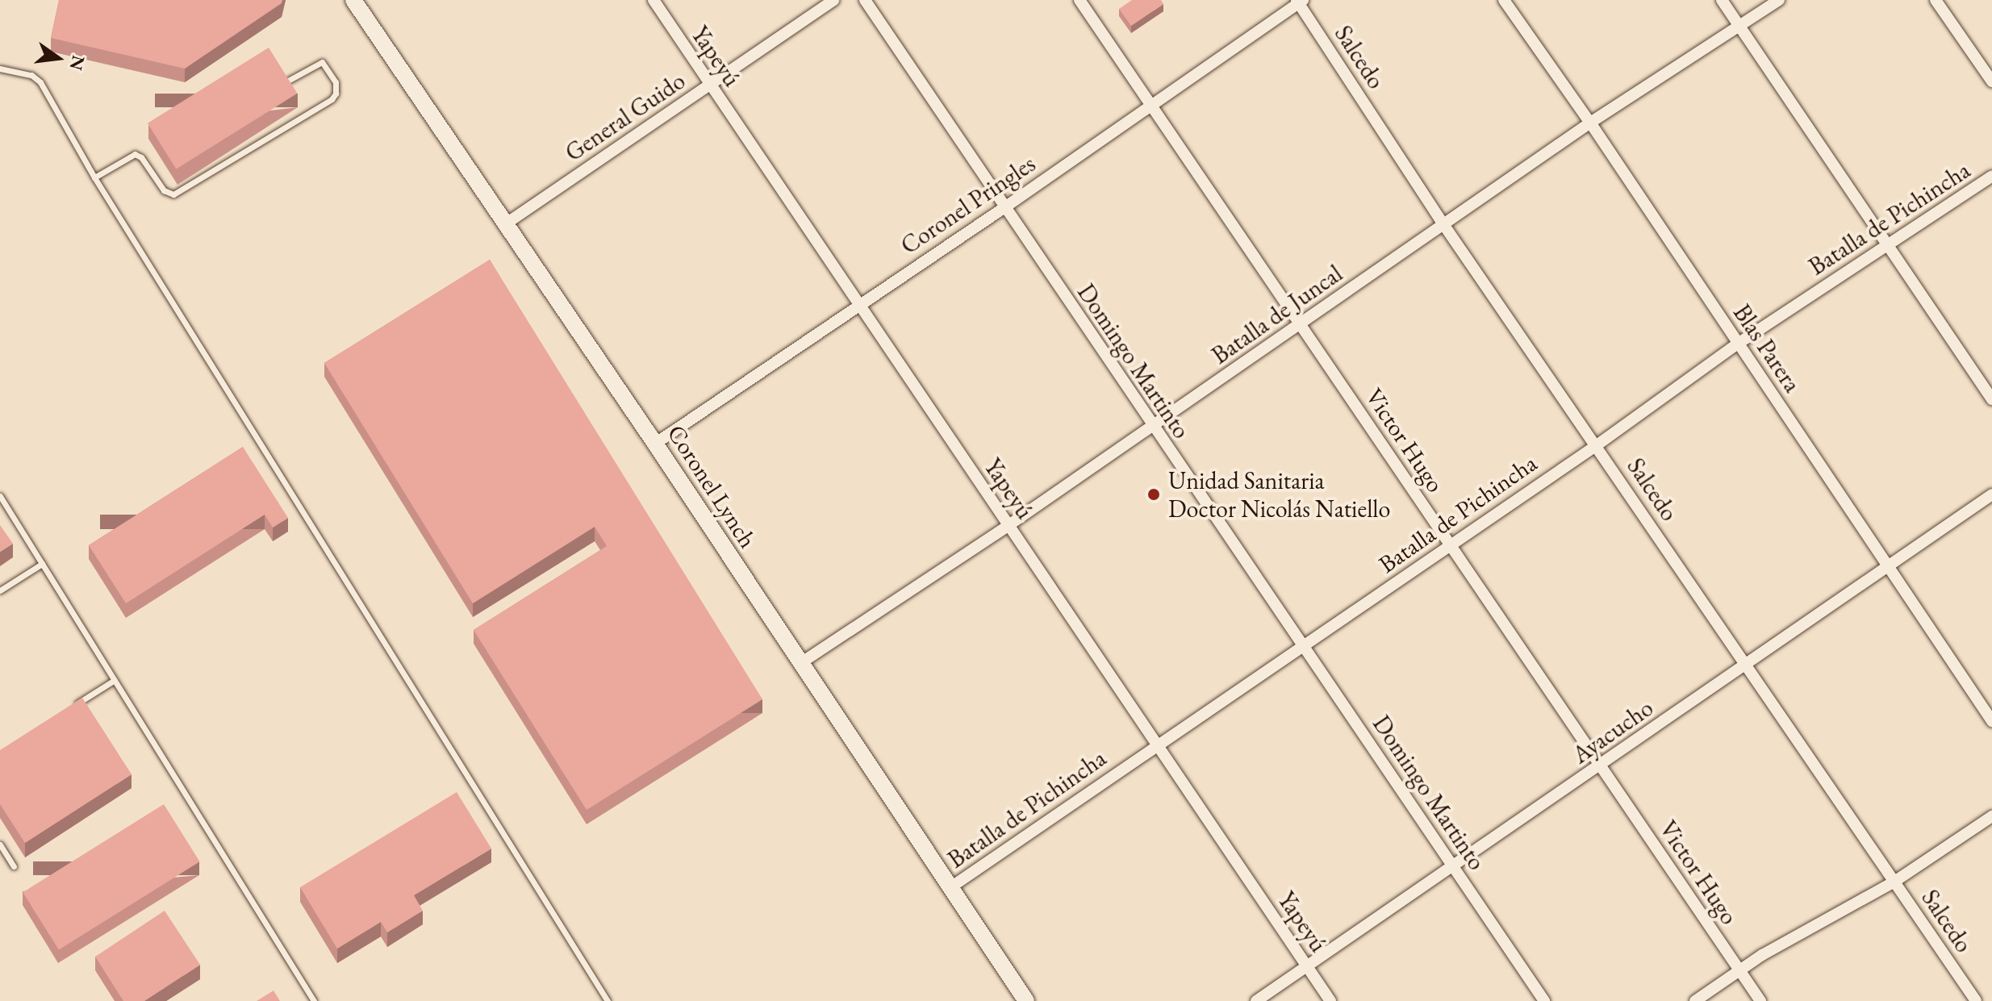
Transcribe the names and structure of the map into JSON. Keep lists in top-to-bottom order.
{
  "streets": {
    "main road": ["Coronel Lynch"],
    "street": [
      "Yapeyú",
      "Salcedo",
      "General Guido",
      "Coronel Pringles",
      "Batalla de Pichincha",
      "Batalla de Juncal",
      "Blas Parera",
      "Domingo Martinto",
      "Victor Hugo",
      "Ayacucho"
    ]
  },
  "crossings": [
    ["Yapeyú", "General Guido"],
    ["Yapeyú", "Coronel Pringles"],
    ["Yapeyú", "Batalla de Pichincha"],
    ["Yapeyú", "Batalla de Juncal"],
    ["Yapeyú", "Ayacucho"],
    ["Salcedo", "Coronel Pringles"],
    ["Salcedo", "Batalla de Pichincha"],
    ["Salcedo", "Batalla de Juncal"],
    ["Salcedo", "Ayacucho"],
    ["General Guido", "Coronel Lynch"],
    ["Coronel Pringles", "Domingo Martinto"],
    ["Coronel Pringles", "Victor Hugo"],
    ["Coronel Pringles", "Coronel Lynch"],
    ["Batalla de Pichincha", "Blas Parera"],
    ["Batalla de Pichincha", "Domingo Martinto"],
    ["Batalla de Pichincha", "Victor Hugo"],
    ["Batalla de Pichincha", "Coronel Lynch"],
    ["Batalla de Juncal", "Blas Parera"],
    ["Batalla de Juncal", "Domingo Martinto"],
    ["Batalla de Juncal", "Victor Hugo"],
    ["Batalla de Juncal", "Coronel Lynch"],
    ["Blas Parera", "Ayacucho"],
    ["Domingo Martinto", "Ayacucho"],
    ["Victor Hugo", "Ayacucho"]
  ],
  "places": ["Unidad Sanitaria Doctor Nicolás Natiello"],
  "north": "right"
}
